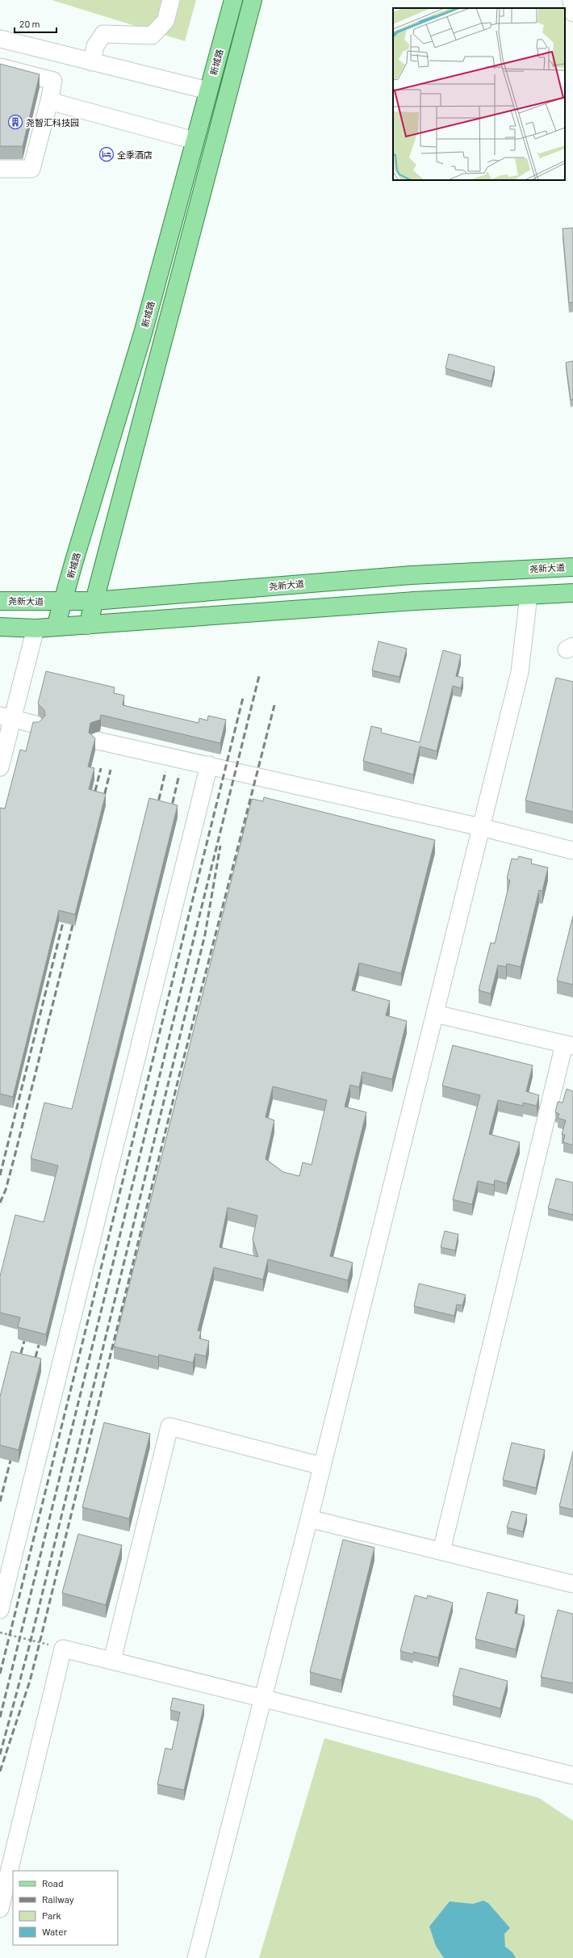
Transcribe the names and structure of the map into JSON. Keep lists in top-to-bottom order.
{
  "streets": {
    "main road": ["新城路", "尧新大道"]
  },
  "crossings": [
    ["新城路", "尧新大道"]
  ],
  "places": {
    "building": ["尧智汇科技园"],
    "hotel": ["全季酒店"]
  },
  "legend": [
    "Road",
    "Railway",
    "Park",
    "Water"
  ],
  "scale_bar": "20 m"
}
